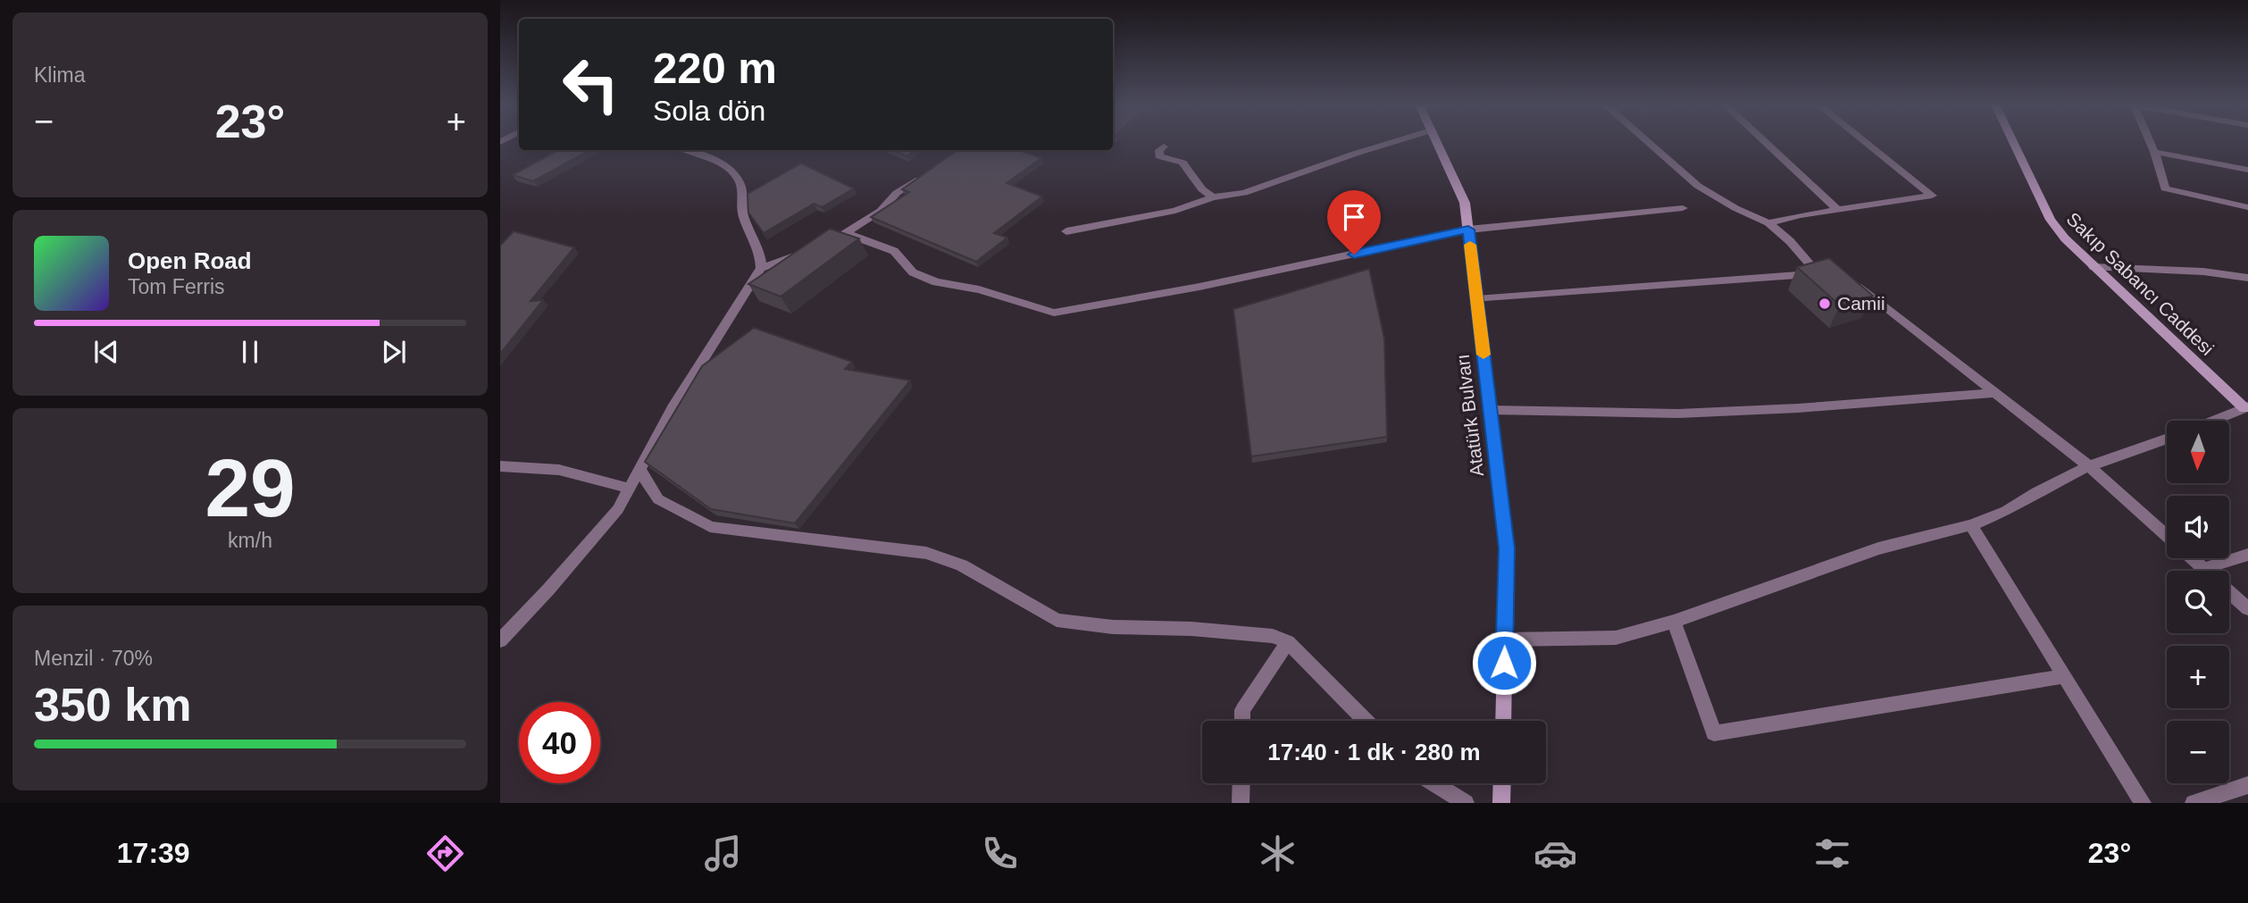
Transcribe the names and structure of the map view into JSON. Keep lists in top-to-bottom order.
{
  "streets": {
    "street": ["Sakıp Sabancı Caddesi", "Atatürk Bulvarı"]
  },
  "places": ["Camii"],
  "north": "bottom",
  "page": {
    "tile": [
      "Klima",
      ["29", "km/h"],
      ["Menzil · 70%", "350 km"]
    ],
    "turn": ["220 m", "Sola dön"],
    "heat": ["−", "23°", "+"],
    "song": ["Open Road", "Tom Ferris"],
    "map_buttons": ["+", "−"],
    "limit": "40",
    "trip": "17:40 · 1 dk · 280 m",
    "tabs": ["17:39", "23°"]
  }
}
